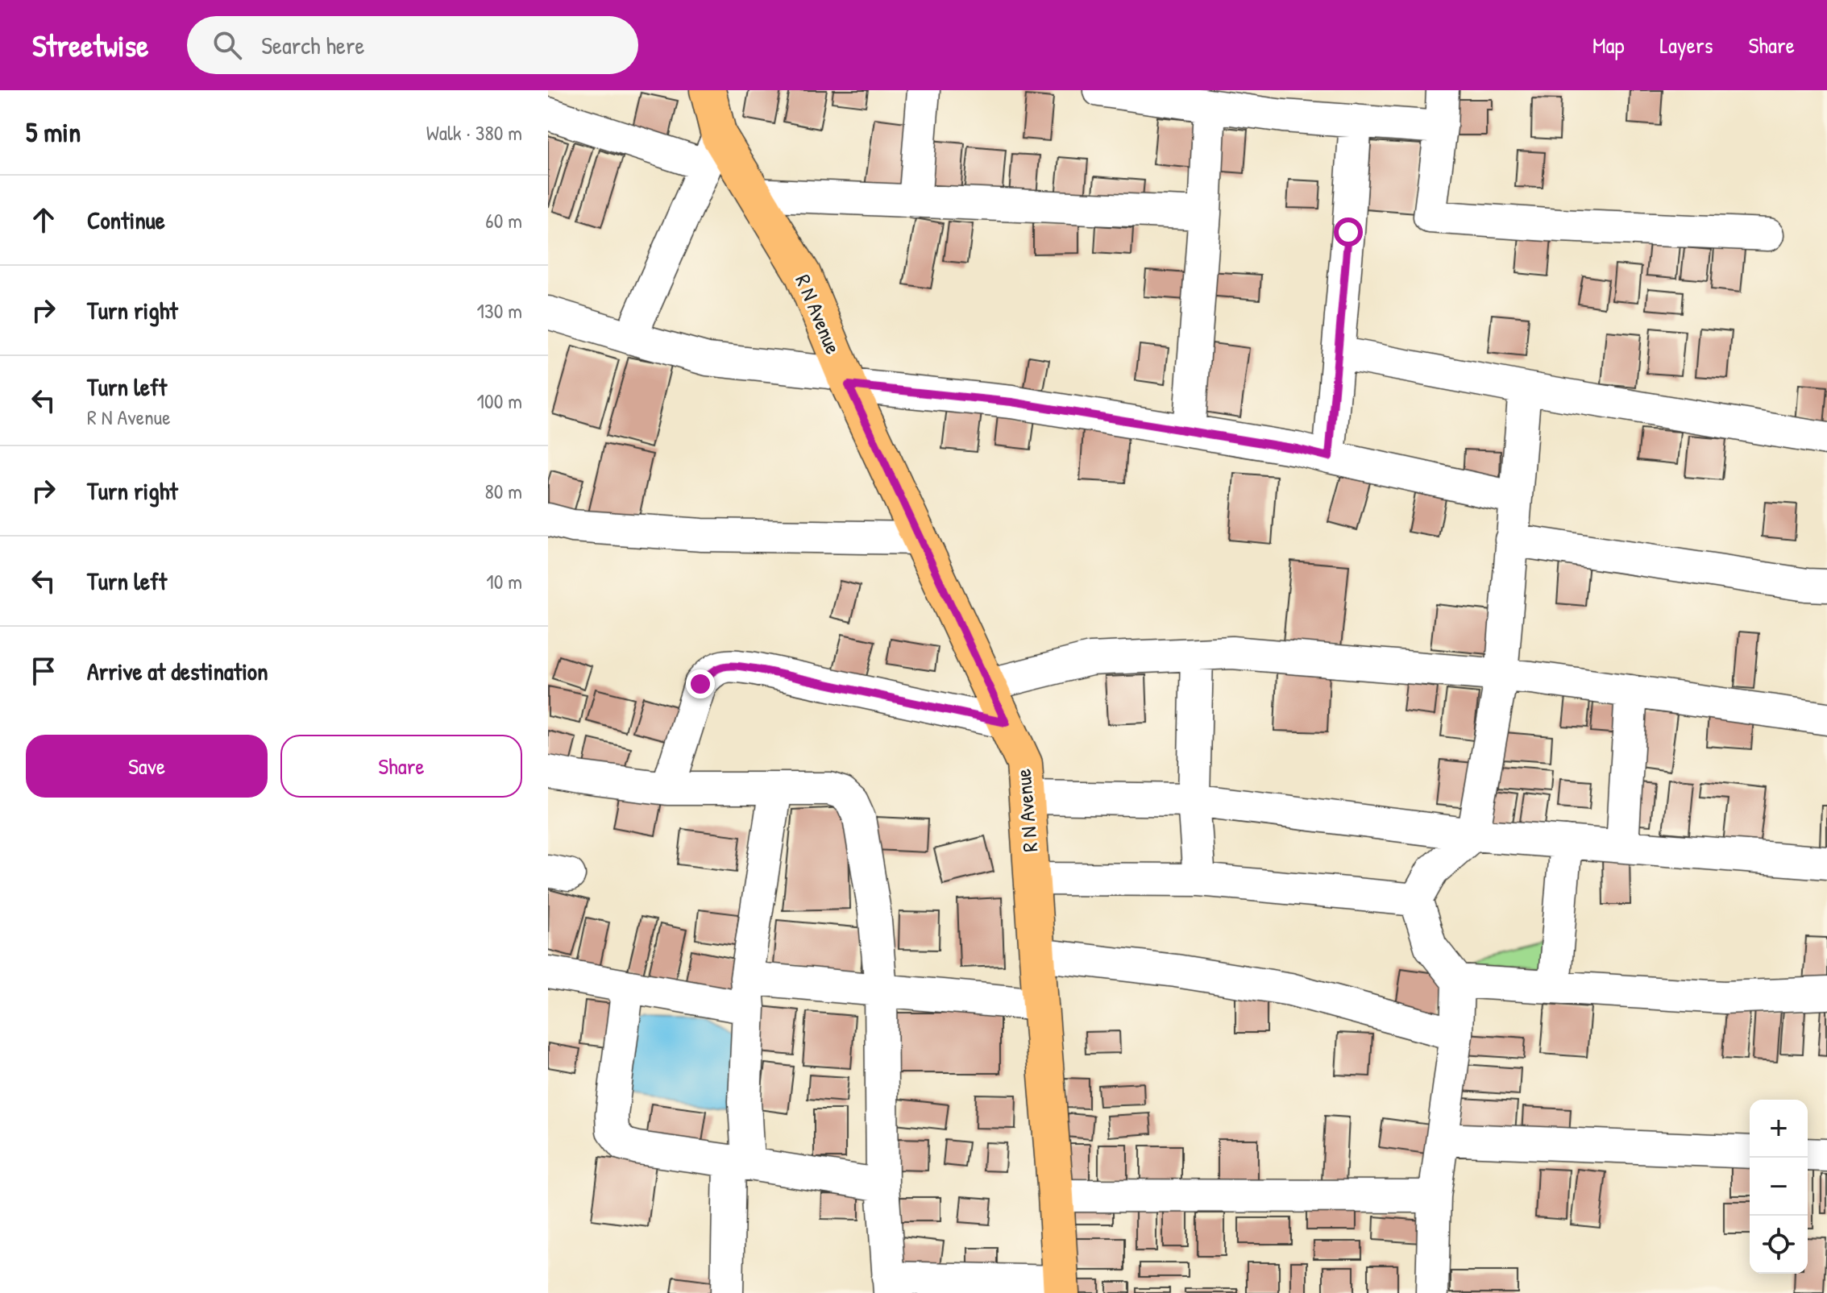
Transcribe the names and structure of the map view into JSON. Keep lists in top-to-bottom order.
{
  "streets": {
    "main road": ["R N Avenue"]
  },
  "page": {
    "header": "Streetwise",
    "search": "Search here",
    "nav": ["Map", "Layers", "Share"],
    "heading": ["5 min", "Walk · 380 m"],
    "list": [
      ["Continue", "60 m"],
      ["Turn right", "130 m"],
      ["Turn left", "R N Avenue", "100 m"],
      ["Turn right", "80 m"],
      ["Turn left", "10 m"],
      "Arrive at destination"
    ],
    "buttons": ["Save", "Share"],
    "map_buttons": ["+", "−"]
  }
}
